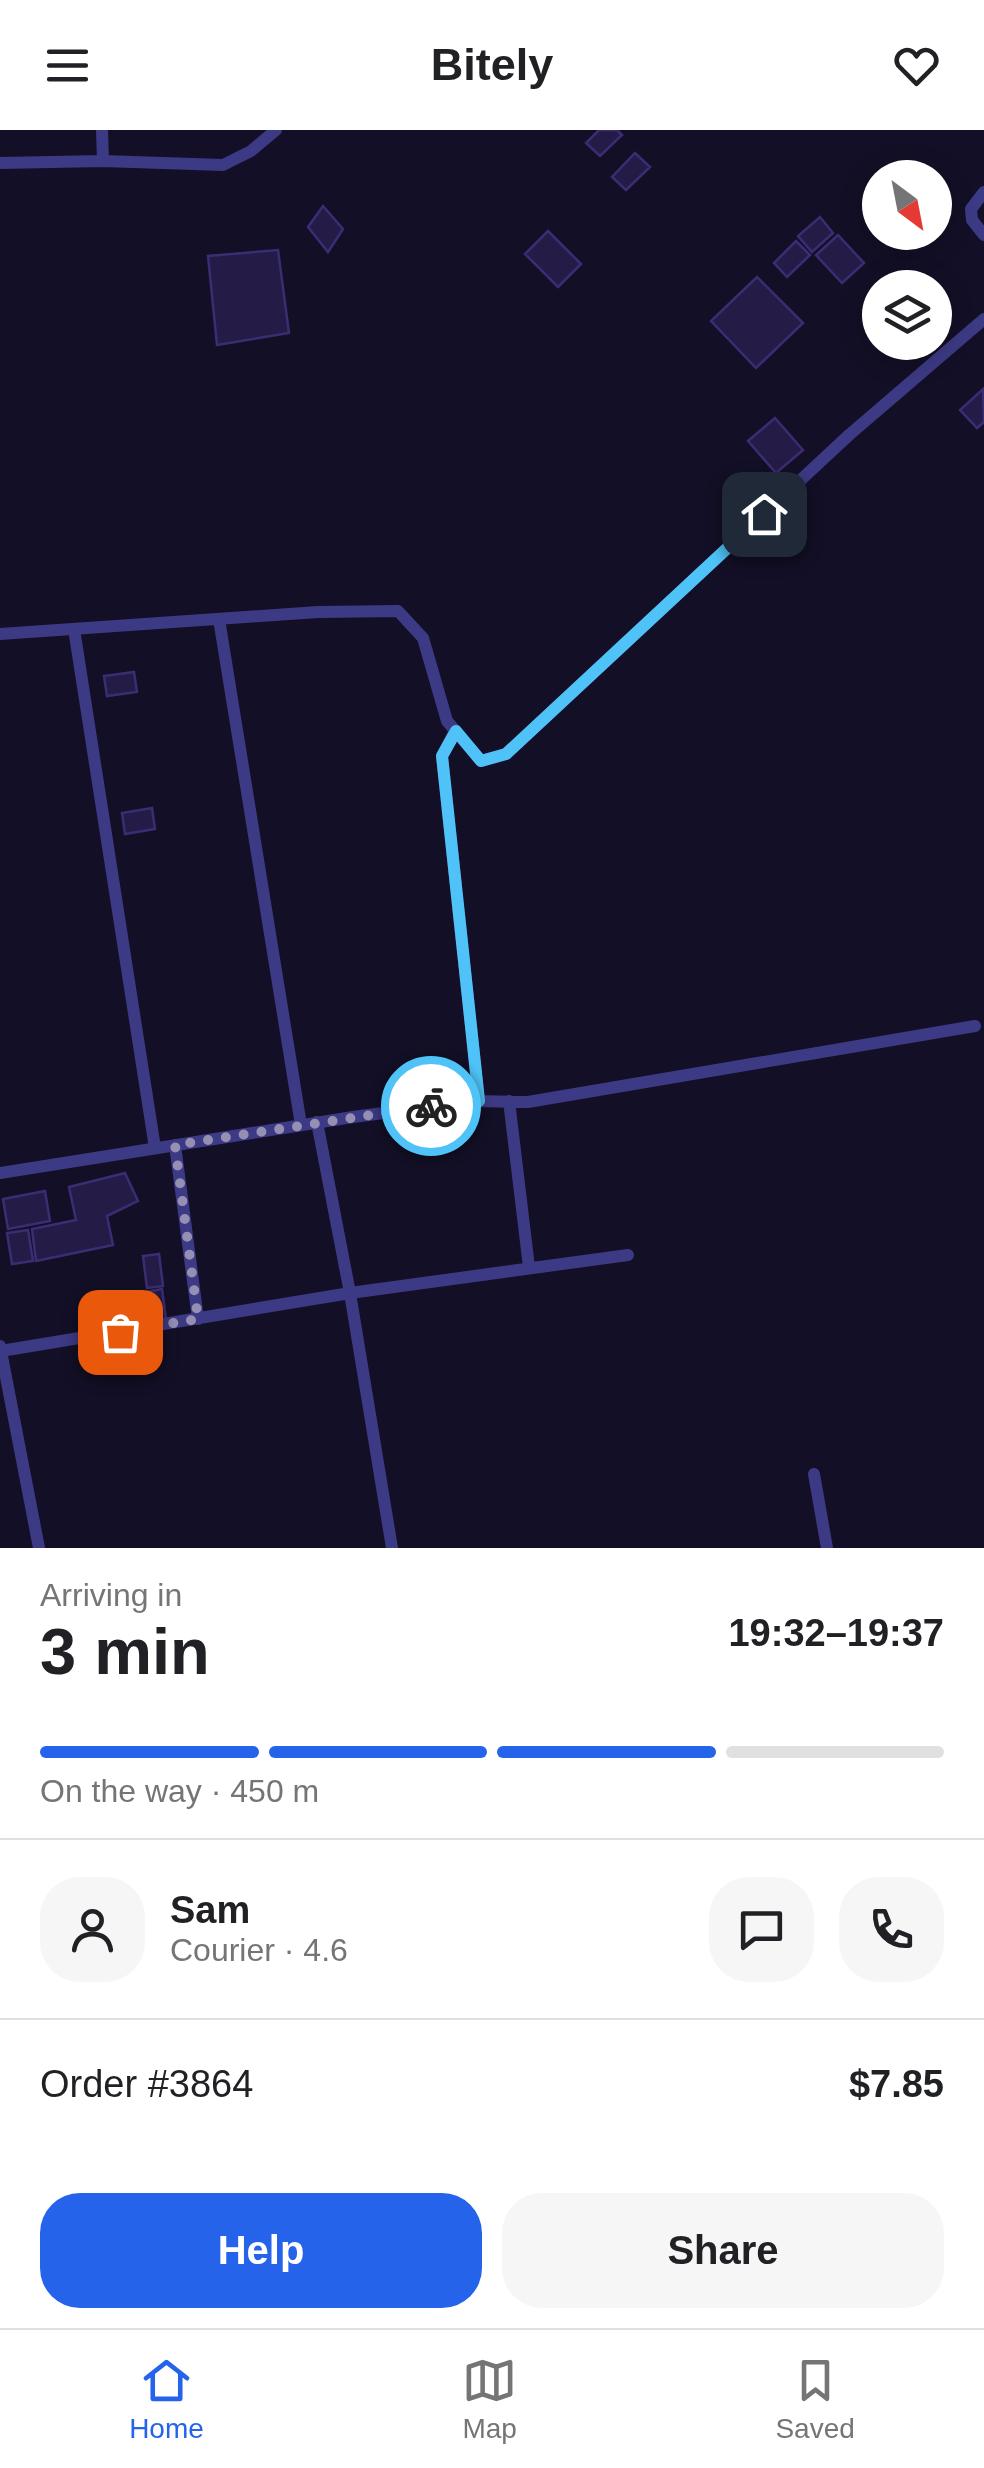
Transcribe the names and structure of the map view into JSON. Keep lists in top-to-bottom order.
{
  "north": "bottom right",
  "page": {
    "header": "Bitely",
    "heading": ["3 min", "Arriving in", "19:32–19:37"],
    "panel": [
      "Sam",
      "Courier · 4.6",
      "Order #3864",
      "$7.85"
    ],
    "bar": "On the way · 450 m",
    "buttons": ["Help", "Share"],
    "tabs": ["Home", "Map", "Saved"]
  }
}
